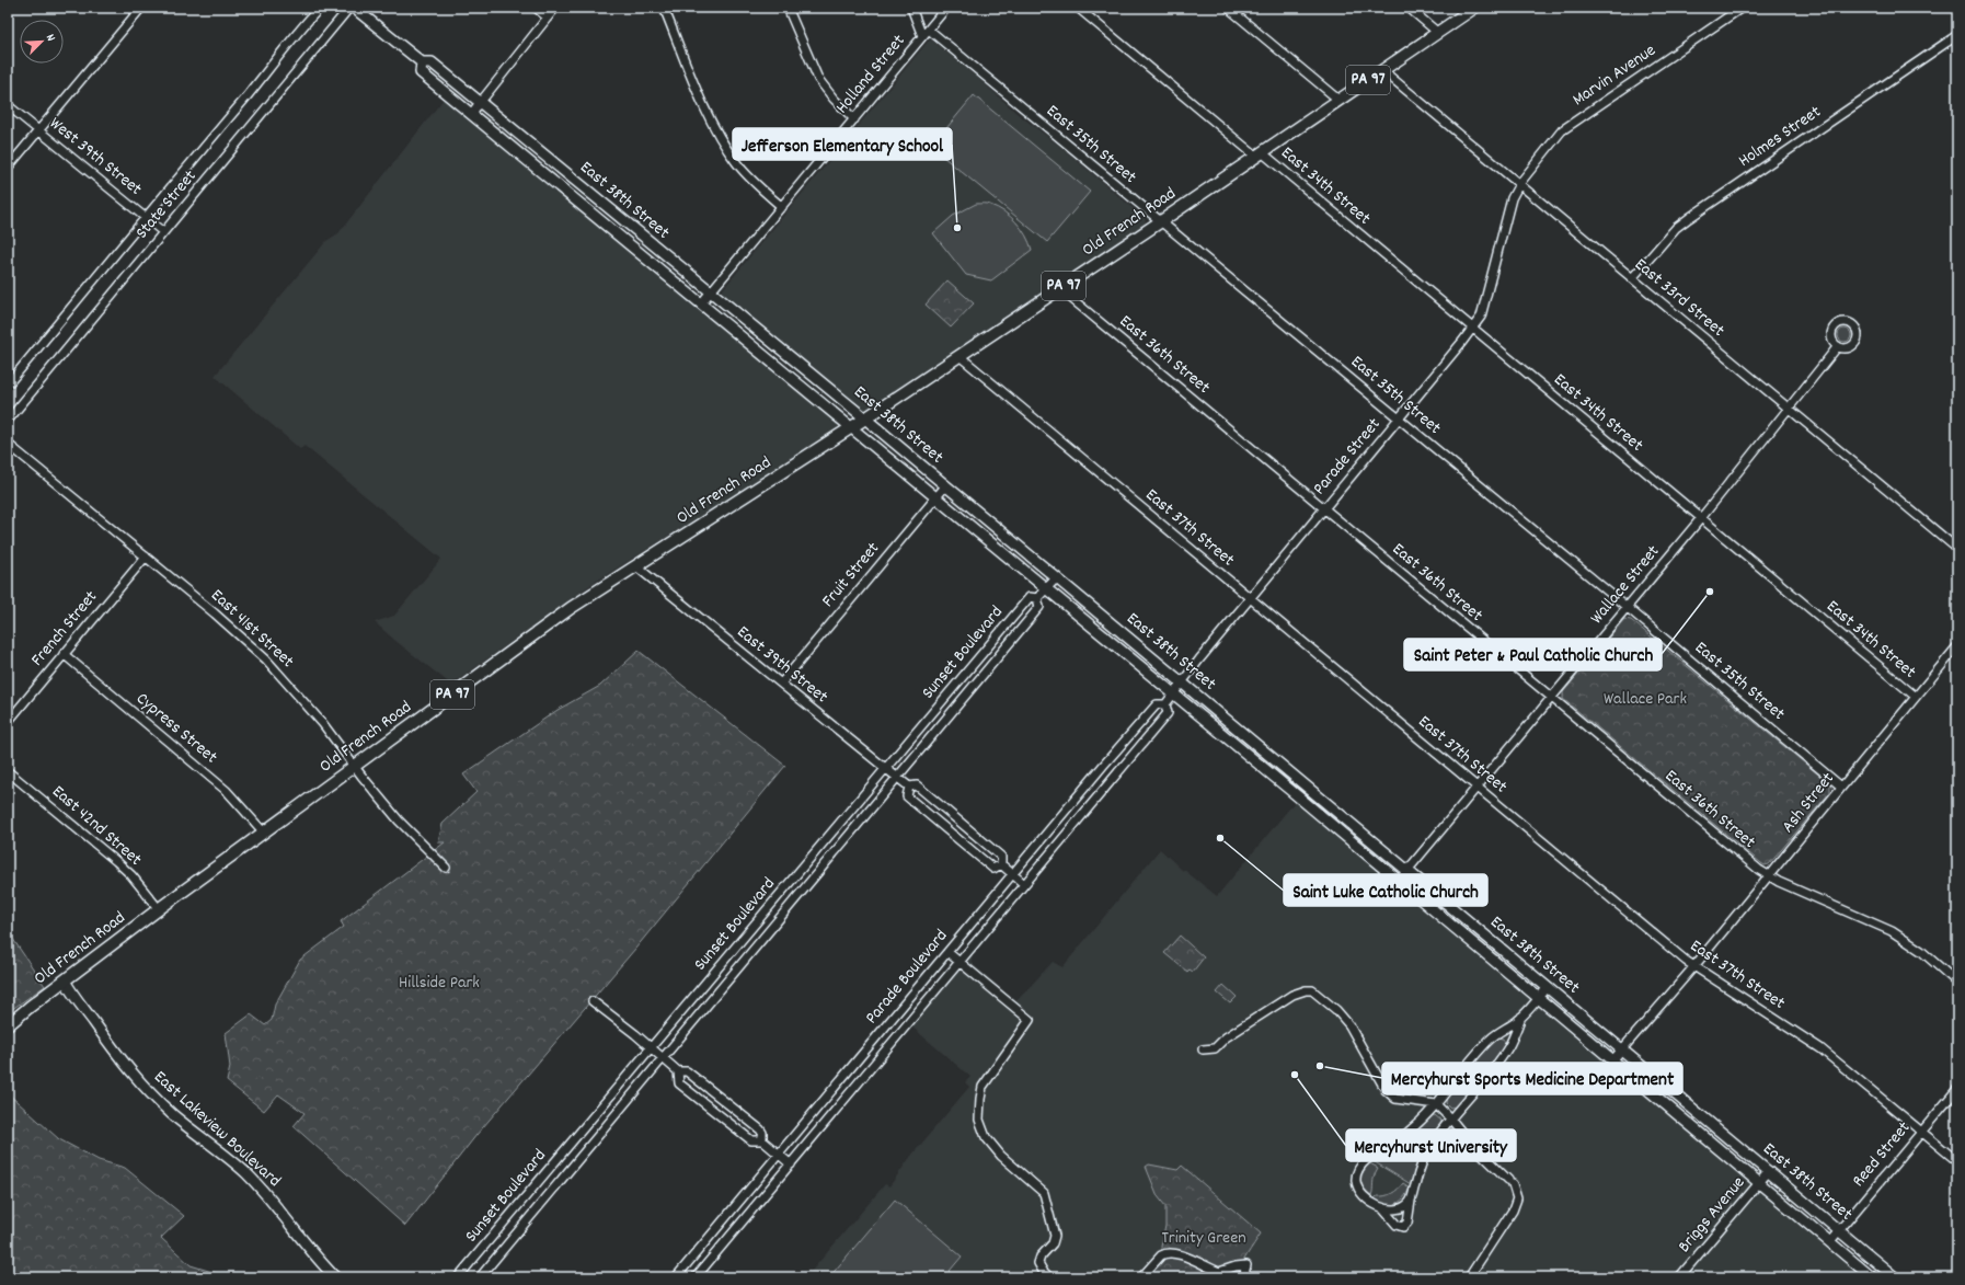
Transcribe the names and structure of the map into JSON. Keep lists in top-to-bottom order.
{
  "streets": {
    "main road": [
      "PA 97",
      "East 38th Street",
      "Old French Road",
      "East Lakeview Boulevard"
    ],
    "street": [
      "Holland Street",
      "Marvin Avenue",
      "Holmes Street",
      "East 35th Street",
      "West 39th Street",
      "East 34th Street",
      "State Street",
      "East 33rd Street",
      "East 36th Street",
      "Parade Street",
      "East 37th Street",
      "Fruit Street",
      "Wallace Street",
      "French Street",
      "East 41st Street",
      "Sunset Boulevard",
      "East 39th Street",
      "Cypress Street",
      "Ash Street",
      "East 42nd Street",
      "Parade Boulevard",
      "Reed Street",
      "Briggs Avenue"
    ]
  },
  "crossings": [
    ["Holland Street", "East 35th Street"],
    ["Holland Street", "East 38th Street"],
    ["Marvin Avenue", "East 33rd Street"],
    ["Marvin Avenue", "Parade Street"],
    ["Holmes Street", "East 33rd Street"],
    ["East 35th Street", "Old French Road"],
    ["East 35th Street", "Parade Street"],
    ["East 35th Street", "Wallace Street"],
    ["East 35th Street", "Ash Street"],
    ["West 39th Street", "State Street"],
    ["East 34th Street", "Old French Road"],
    ["East 34th Street", "Parade Street"],
    ["East 34th Street", "Wallace Street"],
    ["East 34th Street", "Ash Street"],
    ["East 38th Street", "Old French Road"],
    ["East 38th Street", "Parade Street"],
    ["East 38th Street", "Fruit Street"],
    ["East 38th Street", "Wallace Street"],
    ["East 38th Street", "Sunset Boulevard"],
    ["East 38th Street", "Ash Street"],
    ["East 38th Street", "Parade Boulevard"],
    ["East 38th Street", "Reed Street"],
    ["East 38th Street", "Briggs Avenue"],
    ["Old French Road", "East 33rd Street"],
    ["Old French Road", "East 36th Street"],
    ["Old French Road", "East 37th Street"],
    ["Old French Road", "East 41st Street"],
    ["Old French Road", "East 39th Street"],
    ["Old French Road", "Cypress Street"],
    ["Old French Road", "East 42nd Street"],
    ["Old French Road", "East Lakeview Boulevard"],
    ["East 33rd Street", "Parade Street"],
    ["East 33rd Street", "Wallace Street"],
    ["East 36th Street", "Parade Street"],
    ["East 36th Street", "Wallace Street"],
    ["East 36th Street", "Ash Street"],
    ["Parade Street", "East 37th Street"],
    ["Parade Street", "Parade Boulevard"],
    ["East 37th Street", "Wallace Street"],
    ["East 37th Street", "Ash Street"],
    ["East 37th Street", "Reed Street"],
    ["Fruit Street", "East 39th Street"],
    ["French Street", "East 41st Street"],
    ["French Street", "Cypress Street"],
    ["Sunset Boulevard", "East 39th Street"],
    ["East 39th Street", "Parade Boulevard"]
  ],
  "parks": ["Wallace Park", "Hillside Park", "Trinity Green"],
  "places": [
    "Jefferson Elementary School",
    "Saint Peter & Paul Catholic Church",
    "Saint Luke Catholic Church",
    "Mercyhurst Sports Medicine Department",
    "Mercyhurst University"
  ],
  "north": "top right"
}
